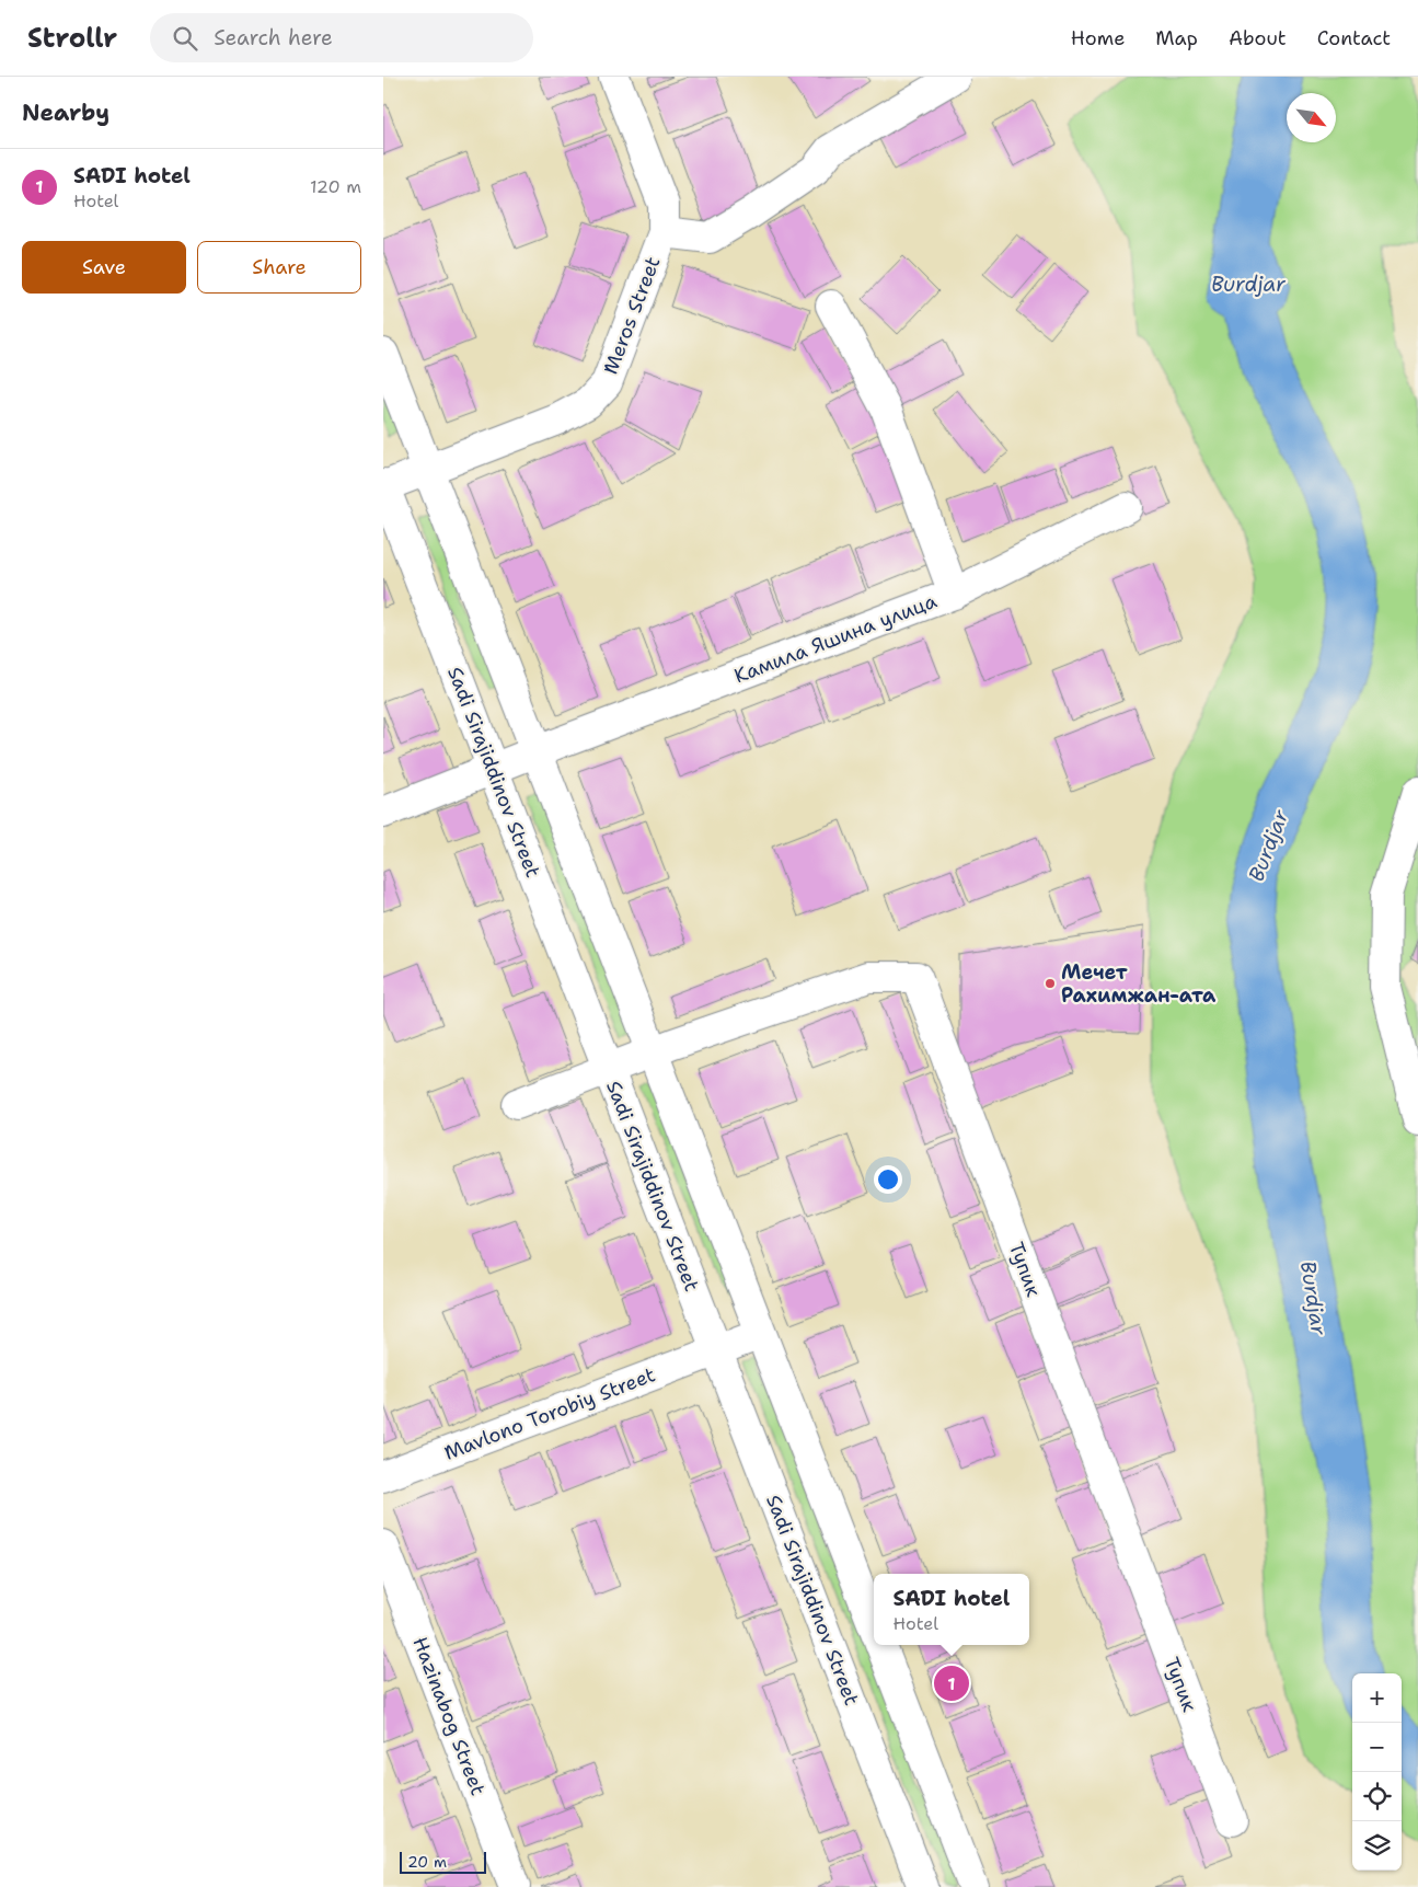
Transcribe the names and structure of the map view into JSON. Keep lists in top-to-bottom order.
{
  "streets": {
    "street": [
      "Meros Street",
      "Камила Яшина улица",
      "Sadi Sirajiddinov Street",
      "Тупик",
      "Mavlono Torobiy Street",
      "Hazinabog Street"
    ]
  },
  "crossings": [
    ["Meros Street", "Sadi Sirajiddinov Street"],
    ["Камила Яшина улица", "Sadi Sirajiddinov Street"],
    ["Sadi Sirajiddinov Street", "Mavlono Torobiy Street"]
  ],
  "water": ["Burdjar"],
  "places": ["Мечет Рахимжан-ата"],
  "scale_bar": "20 m",
  "north": "bottom right",
  "page": {
    "header": "Strollr",
    "search": "Search here",
    "nav": [
      "Home",
      "Map",
      "About",
      "Contact"
    ],
    "heading": "Nearby",
    "list": [
      {
        "mark": "1",
        "name": "SADI hotel",
        "note": "Hotel",
        "value": "120 m"
      }
    ],
    "buttons": ["Save", "Share"],
    "popup": ["SADI hotel", "Hotel"],
    "pins": "1",
    "map_buttons": ["+", "−"],
    "scale": "20 m"
  }
}
